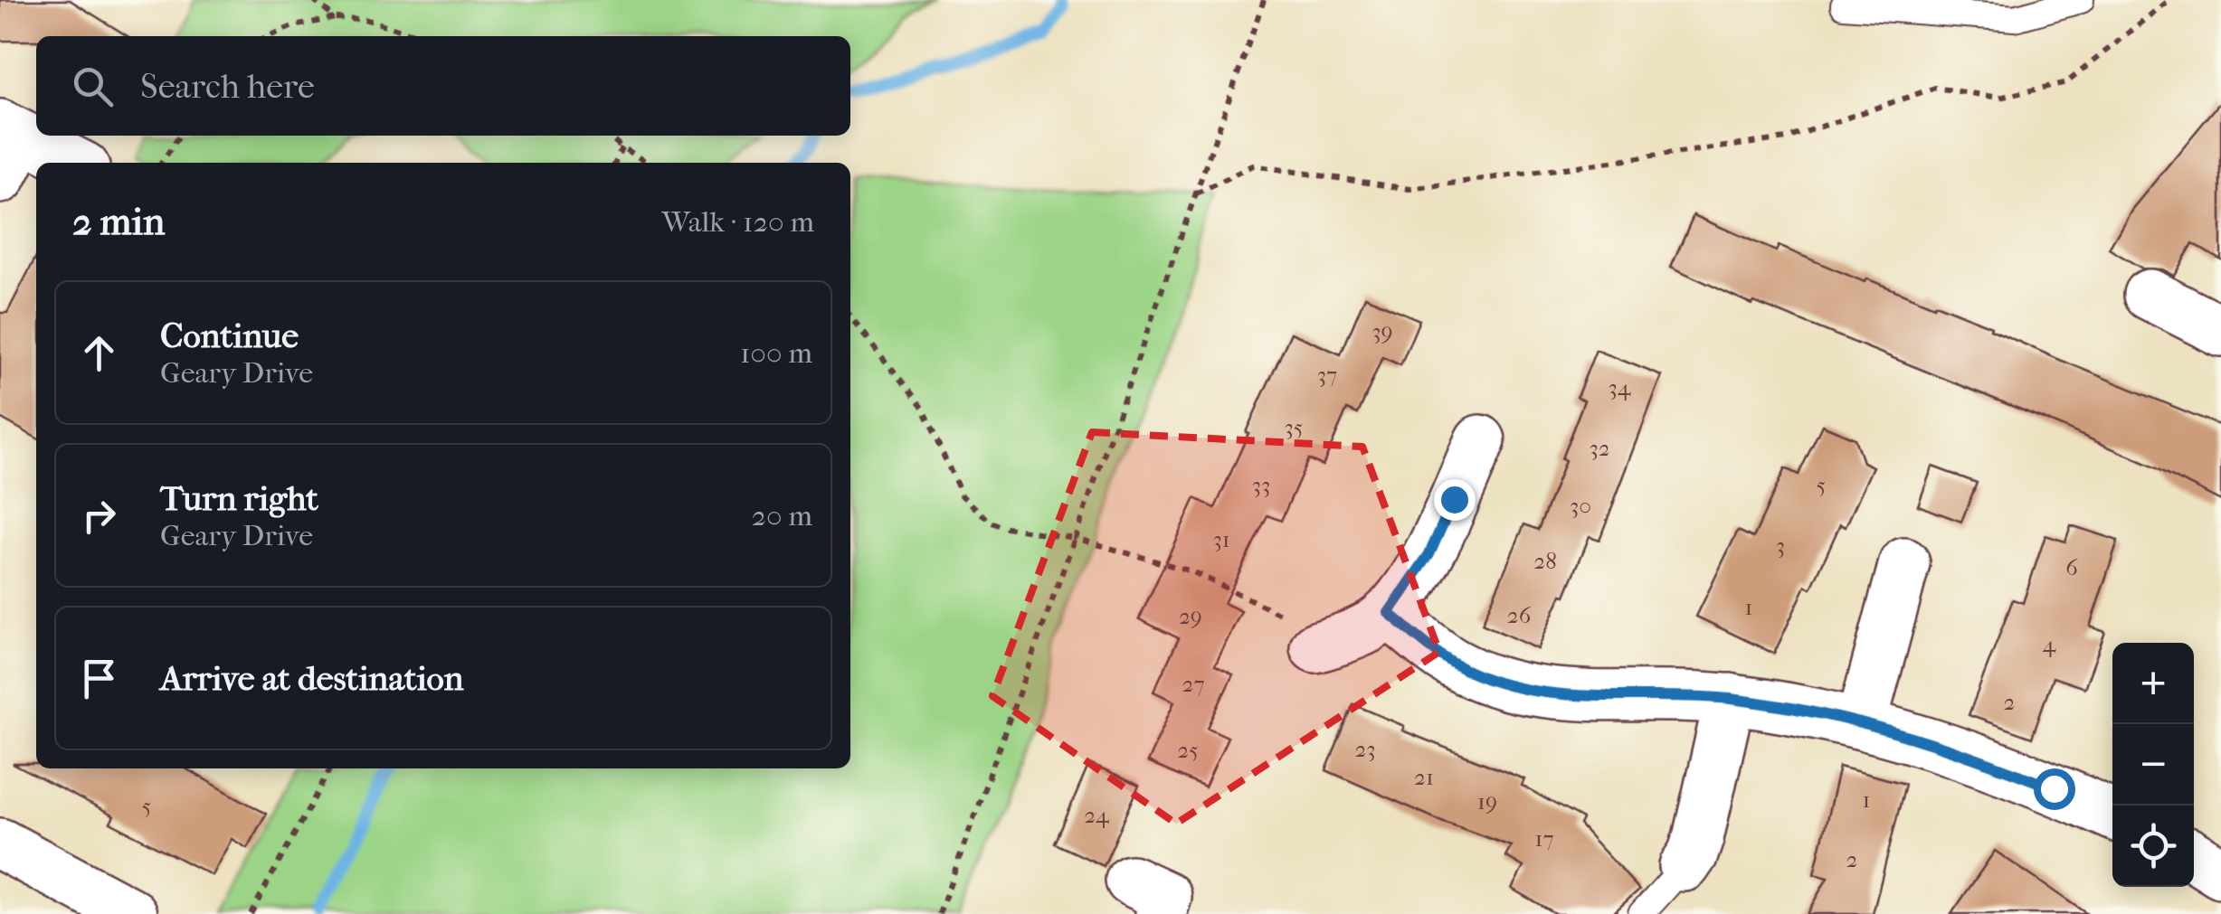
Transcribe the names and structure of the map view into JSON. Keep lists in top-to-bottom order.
{
  "house_numbers": [
    "39",
    "37",
    "34",
    "35",
    "32",
    "33",
    "5",
    "30",
    "31",
    "3",
    "28",
    "6",
    "1",
    "26",
    "29",
    "4",
    "27",
    "2",
    "23",
    "25",
    "21",
    "1",
    "19",
    "5",
    "24",
    "17",
    "2"
  ],
  "page": {
    "search": "Search here",
    "heading": ["2 min", "Walk · 120 m"],
    "list": [
      ["Continue", "Geary Drive", "100 m"],
      ["Turn right", "Geary Drive", "20 m"],
      "Arrive at destination"
    ],
    "map_buttons": ["+", "−"]
  }
}
